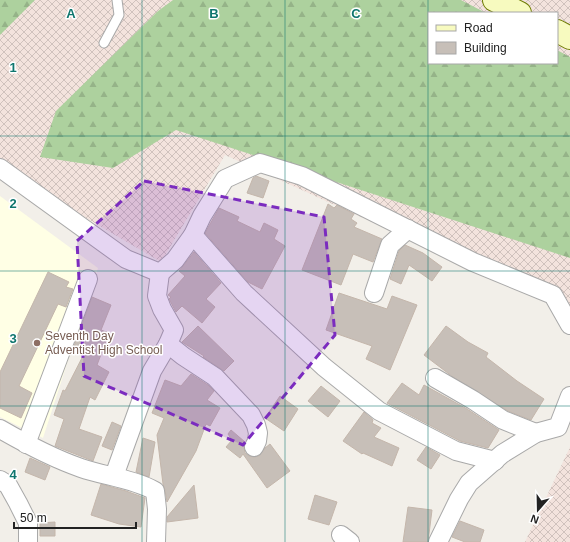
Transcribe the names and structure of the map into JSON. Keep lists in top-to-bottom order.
{
  "places": ["Seventh Day Adventist High School"],
  "legend": ["Road", "Building"],
  "scale_bar": "50 m",
  "north": "bottom",
  "grid": {
    "columns": ["A", "B", "C"],
    "rows": [
      "1",
      "2",
      "3",
      "4"
    ]
  }
}
